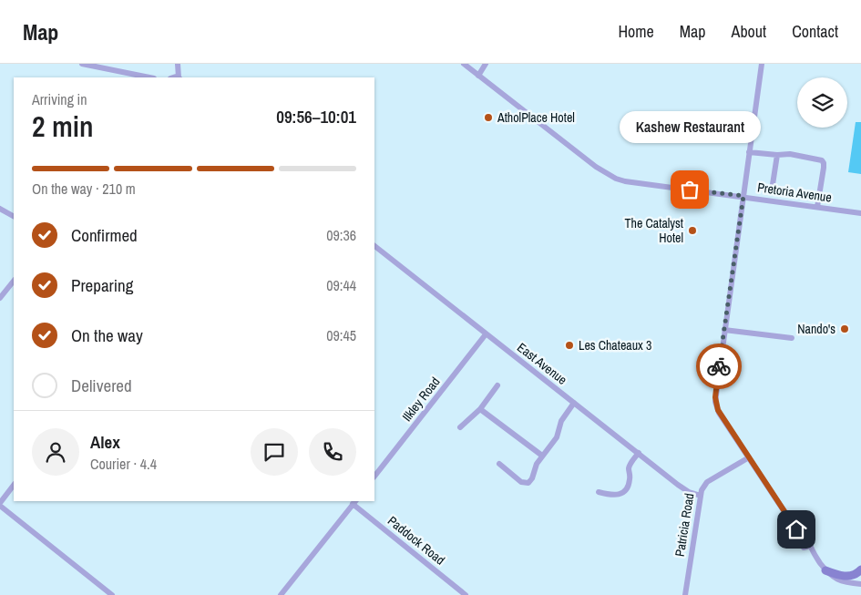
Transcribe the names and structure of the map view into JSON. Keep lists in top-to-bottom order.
{
  "streets": {
    "street": [
      "Pretoria Avenue",
      "East Avenue",
      "Ilkley Road",
      "Patricia Road",
      "Paddock Road"
    ]
  },
  "crossings": [
    ["East Avenue", "Ilkley Road"],
    ["East Avenue", "Patricia Road"]
  ],
  "places": [
    "AtholPlace Hotel",
    "Kashew Restaurant",
    "The Catalyst Hotel",
    "Nando's",
    "Les Chateaux 3"
  ],
  "page": {
    "header": "Map",
    "nav": [
      "Home",
      "Map",
      "About",
      "Contact"
    ],
    "heading": ["2 min", "Arriving in", "09:56–10:01"],
    "panel": ["Alex", "Courier · 4.4"],
    "bubble": "Kashew Restaurant",
    "bar": "On the way · 210 m",
    "list": [
      ["Confirmed", "09:36"],
      ["Preparing", "09:44"],
      ["On the way", "09:45"],
      "Delivered"
    ]
  }
}
